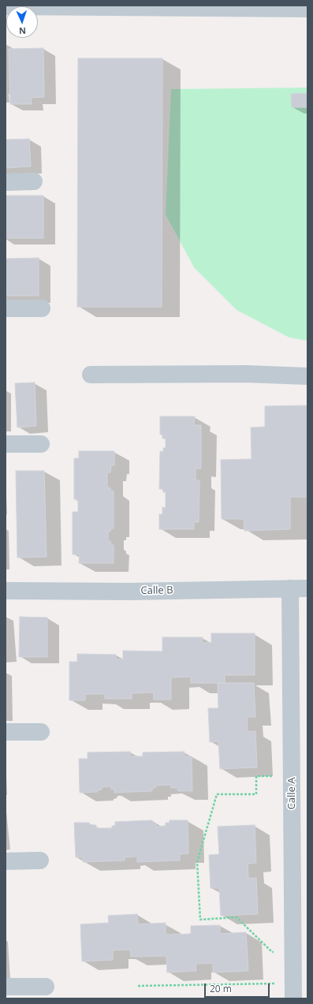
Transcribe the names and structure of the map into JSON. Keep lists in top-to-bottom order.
{
  "streets": {
    "street": ["Calle B", "Calle A"]
  },
  "crossings": [
    ["Calle B", "Calle A"]
  ],
  "scale_bar": "20 m",
  "north": "bottom"
}
